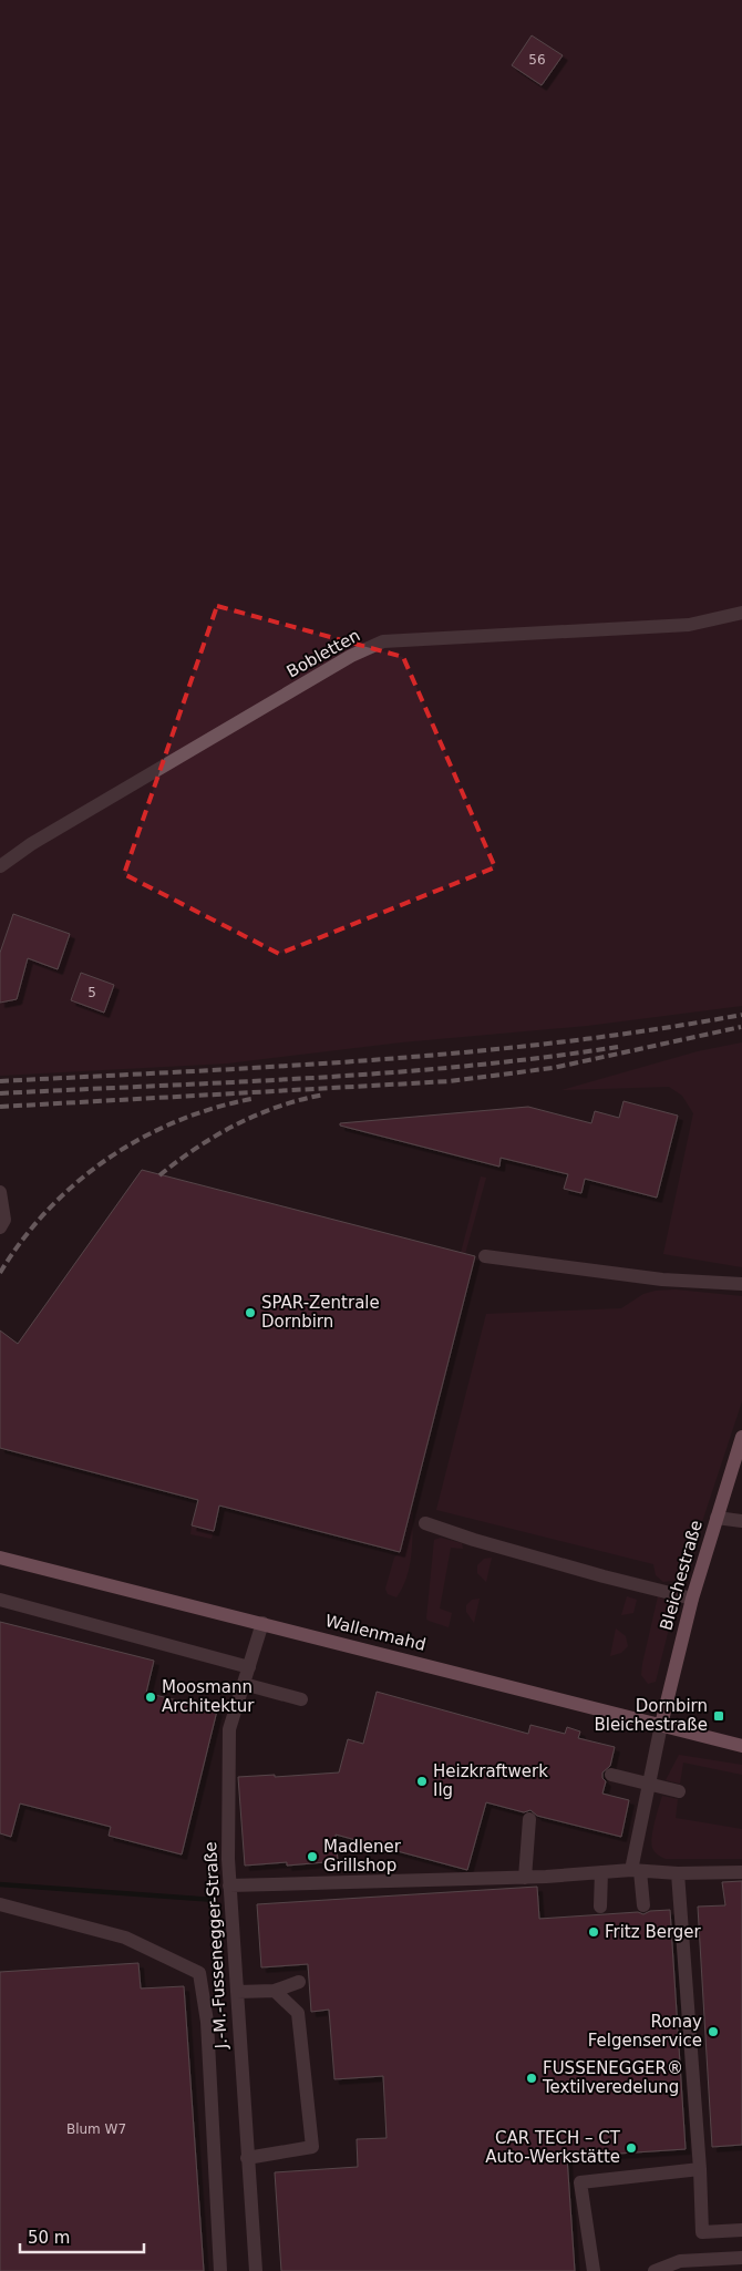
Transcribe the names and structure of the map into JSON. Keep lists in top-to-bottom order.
{
  "streets": {
    "main road": ["Bleichestraße", "Wallenmahd"],
    "street": ["Bobletten", "J.-M.-Fussenegger-Straße"]
  },
  "crossings": [
    ["Bleichestraße", "Wallenmahd"],
    ["Wallenmahd", "J.-M.-Fussenegger-Straße"]
  ],
  "places": {
    "other": [
      "SPAR-Zentrale Dornbirn",
      "Moosmann Architektur",
      "Heizkraftwerk Ilg",
      "Madlener Grillshop",
      "Fritz Berger",
      "Ronay Felgenservice",
      "FUSSENEGGER® Textilveredelung",
      "CAR TECH – CT Auto-Werkstätte"
    ],
    "transit": ["Dornbirn Bleichestraße"]
  },
  "house_numbers": ["56", "5", "Blum W7"],
  "scale_bar": "50 m"
}
